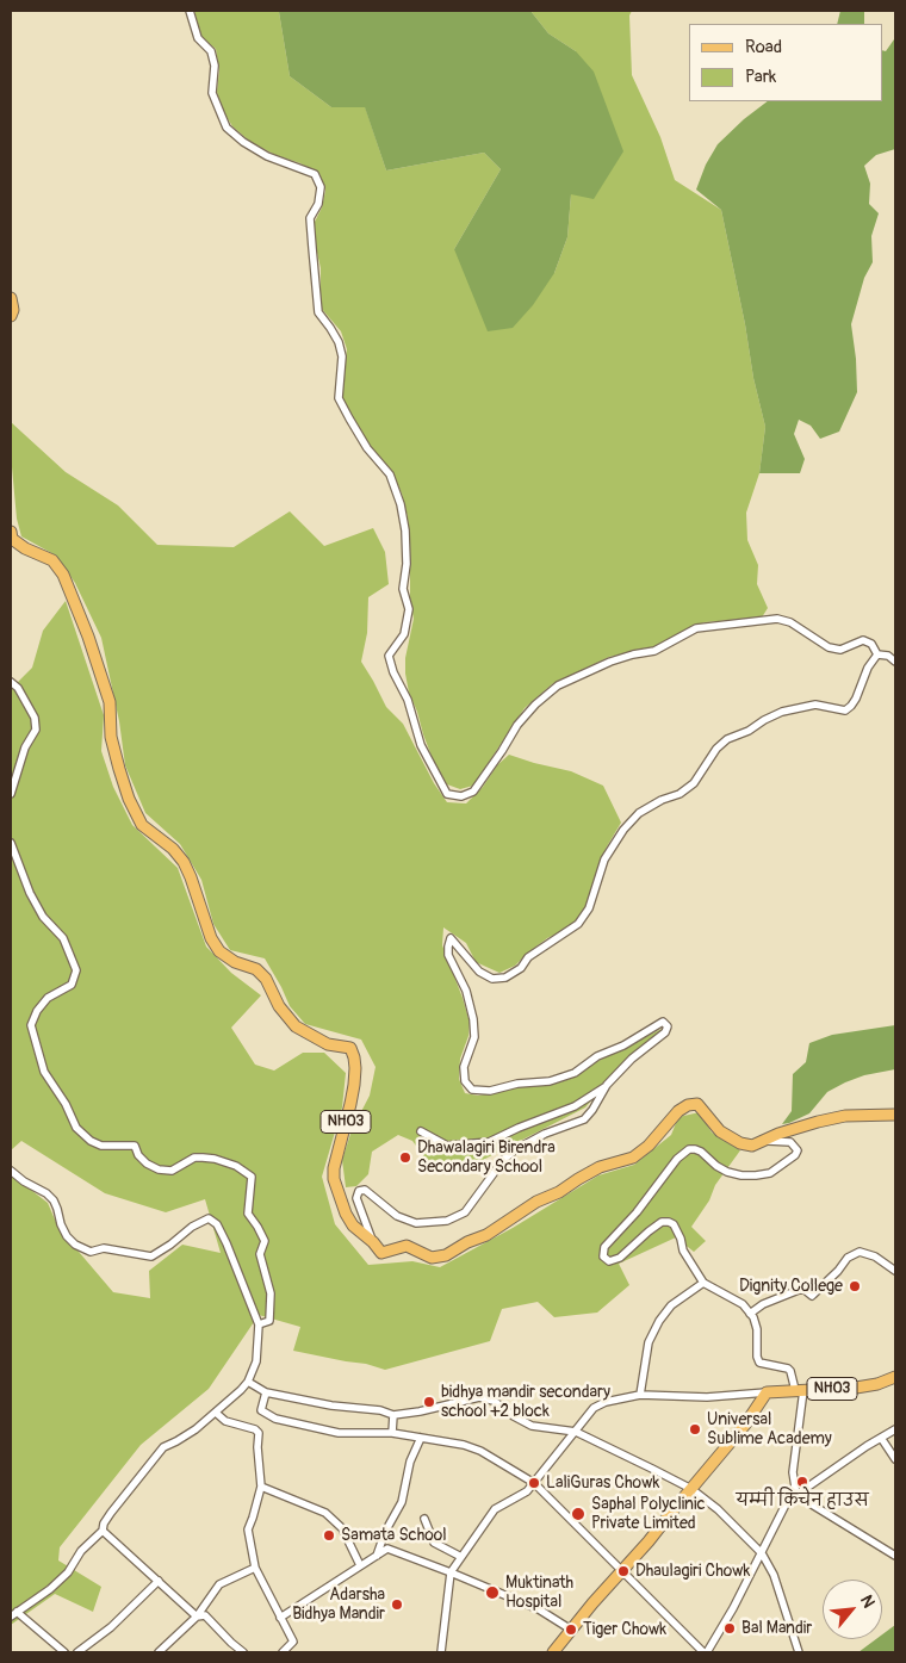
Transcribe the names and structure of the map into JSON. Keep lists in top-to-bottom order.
{
  "streets": {
    "main road": ["NH03"]
  },
  "places": [
    "Dhawalagiri Birendra Secondary School",
    "Dignity College",
    "bidhya mandir secondary school +2 block",
    "Universal Sublime Academy",
    "यम्मी किचेन हाउस",
    "LaliGuras Chowk",
    "Saphal Polyclinic Private Limited",
    "Samata School",
    "Dhaulagiri Chowk",
    "Muktinath Hospital",
    "Adarsha Bidhya Mandir",
    "Bal Mandir",
    "Tiger Chowk"
  ],
  "legend": ["Road", "Park"],
  "north": "top right"
}
